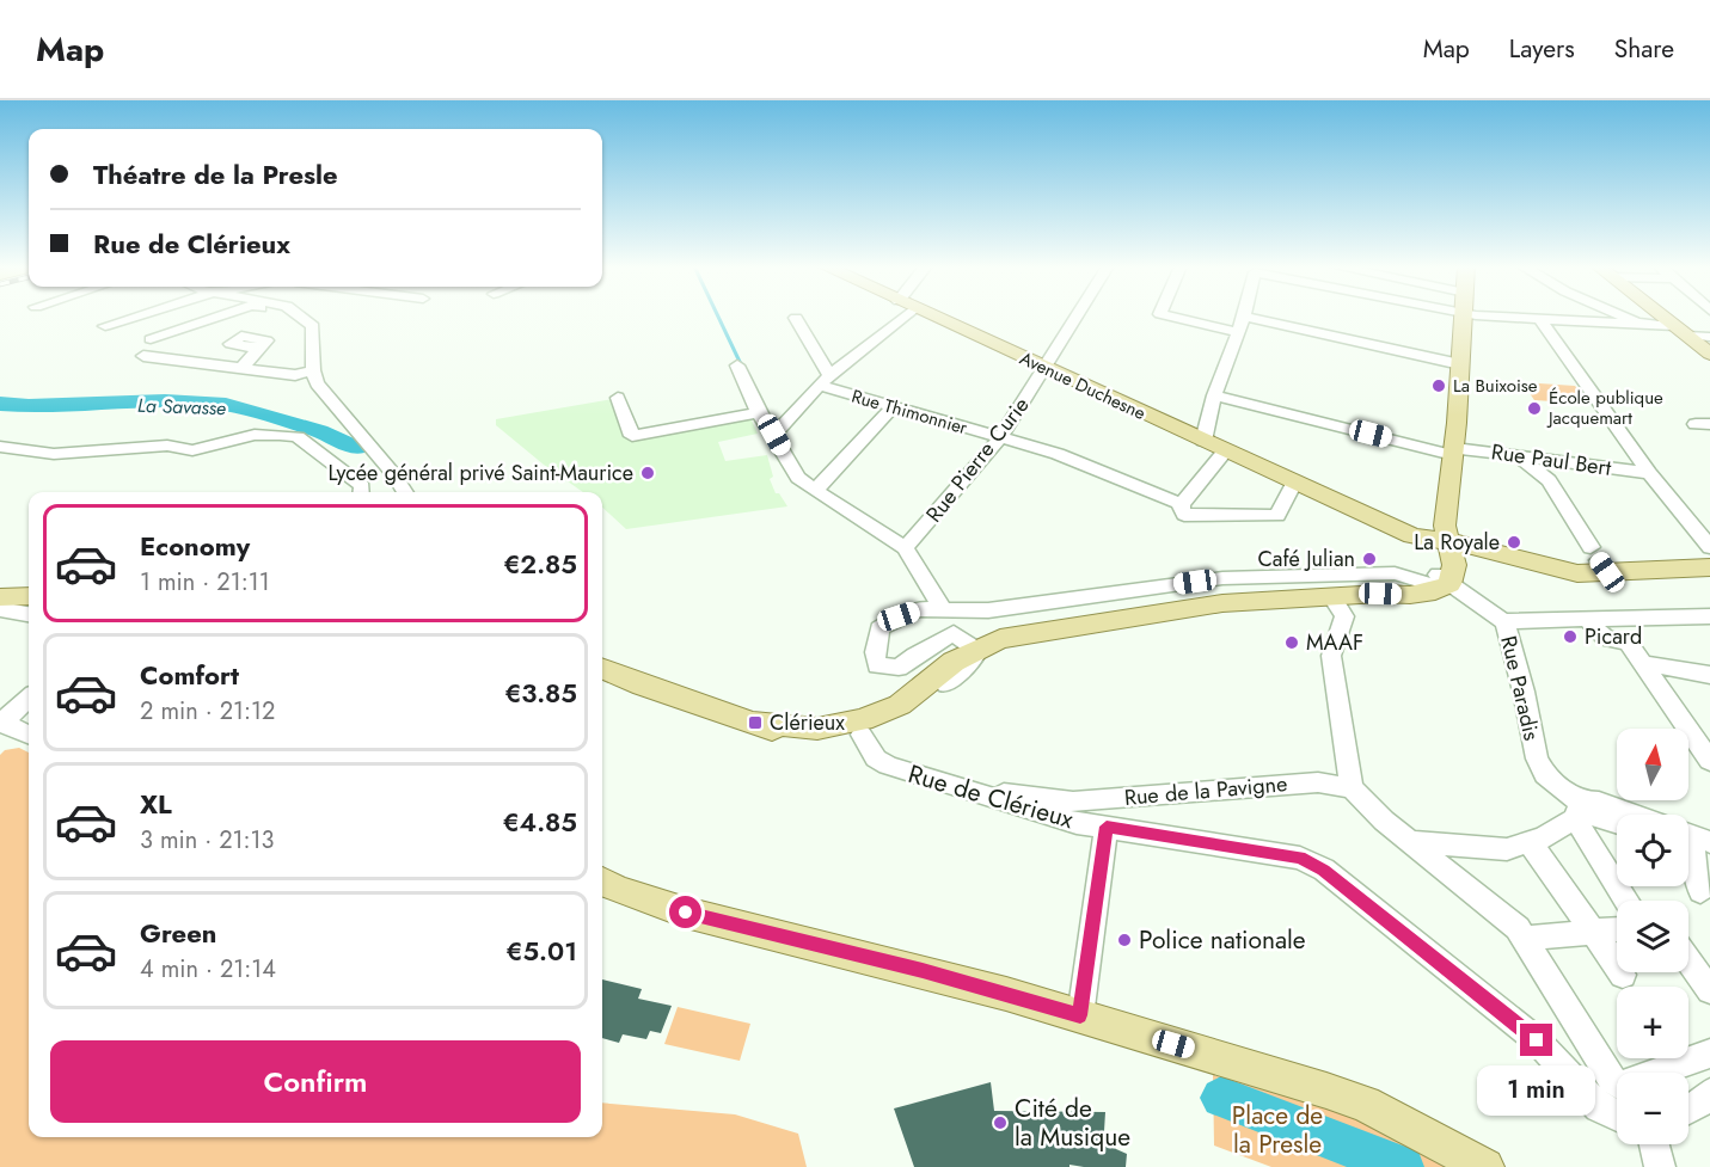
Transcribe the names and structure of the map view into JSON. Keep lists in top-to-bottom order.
{
  "streets": {
    "main road": ["Avenue Duchesne"],
    "street": [
      "Rue Thimonnier",
      "Rue Pierre Curie",
      "Rue Paul Bert",
      "Rue Paradis",
      "Rue de la Pavigne",
      "Rue de Clérieux"
    ]
  },
  "crossings": [
    ["Avenue Duchesne", "Rue Thimonnier"],
    ["Avenue Duchesne", "Rue Pierre Curie"],
    ["Rue Thimonnier", "Rue Pierre Curie"],
    ["Rue de la Pavigne", "Rue de Clérieux"]
  ],
  "water": ["La Savasse"],
  "parks": ["Place de la Presle"],
  "places": {
    "other": [
      "La Buixoise",
      "École publique Jacquemart",
      "Lycée général privé Saint-Maurice",
      "La Royale",
      "Café Julian",
      "Picard",
      "MAAF",
      "Police nationale",
      "Cité de la Musique"
    ],
    "transit": ["Clérieux"]
  },
  "north": "top",
  "page": {
    "header": "Map",
    "nav": ["Map", "Layers", "Share"],
    "banner": ["Théatre de la Presle", "Rue de Clérieux"],
    "list": [
      {
        "name": "Economy",
        "note": "1 min · 21:11",
        "value": "€2.85"
      },
      {
        "name": "Comfort",
        "note": "2 min · 21:12",
        "value": "€3.85"
      },
      {
        "name": "XL",
        "note": "3 min · 21:13",
        "value": "€4.85"
      },
      {
        "name": "Green",
        "note": "4 min · 21:14",
        "value": "€5.01"
      }
    ],
    "map_buttons": ["+", "−"],
    "buttons": "Confirm",
    "bubble": "1 min"
  }
}
